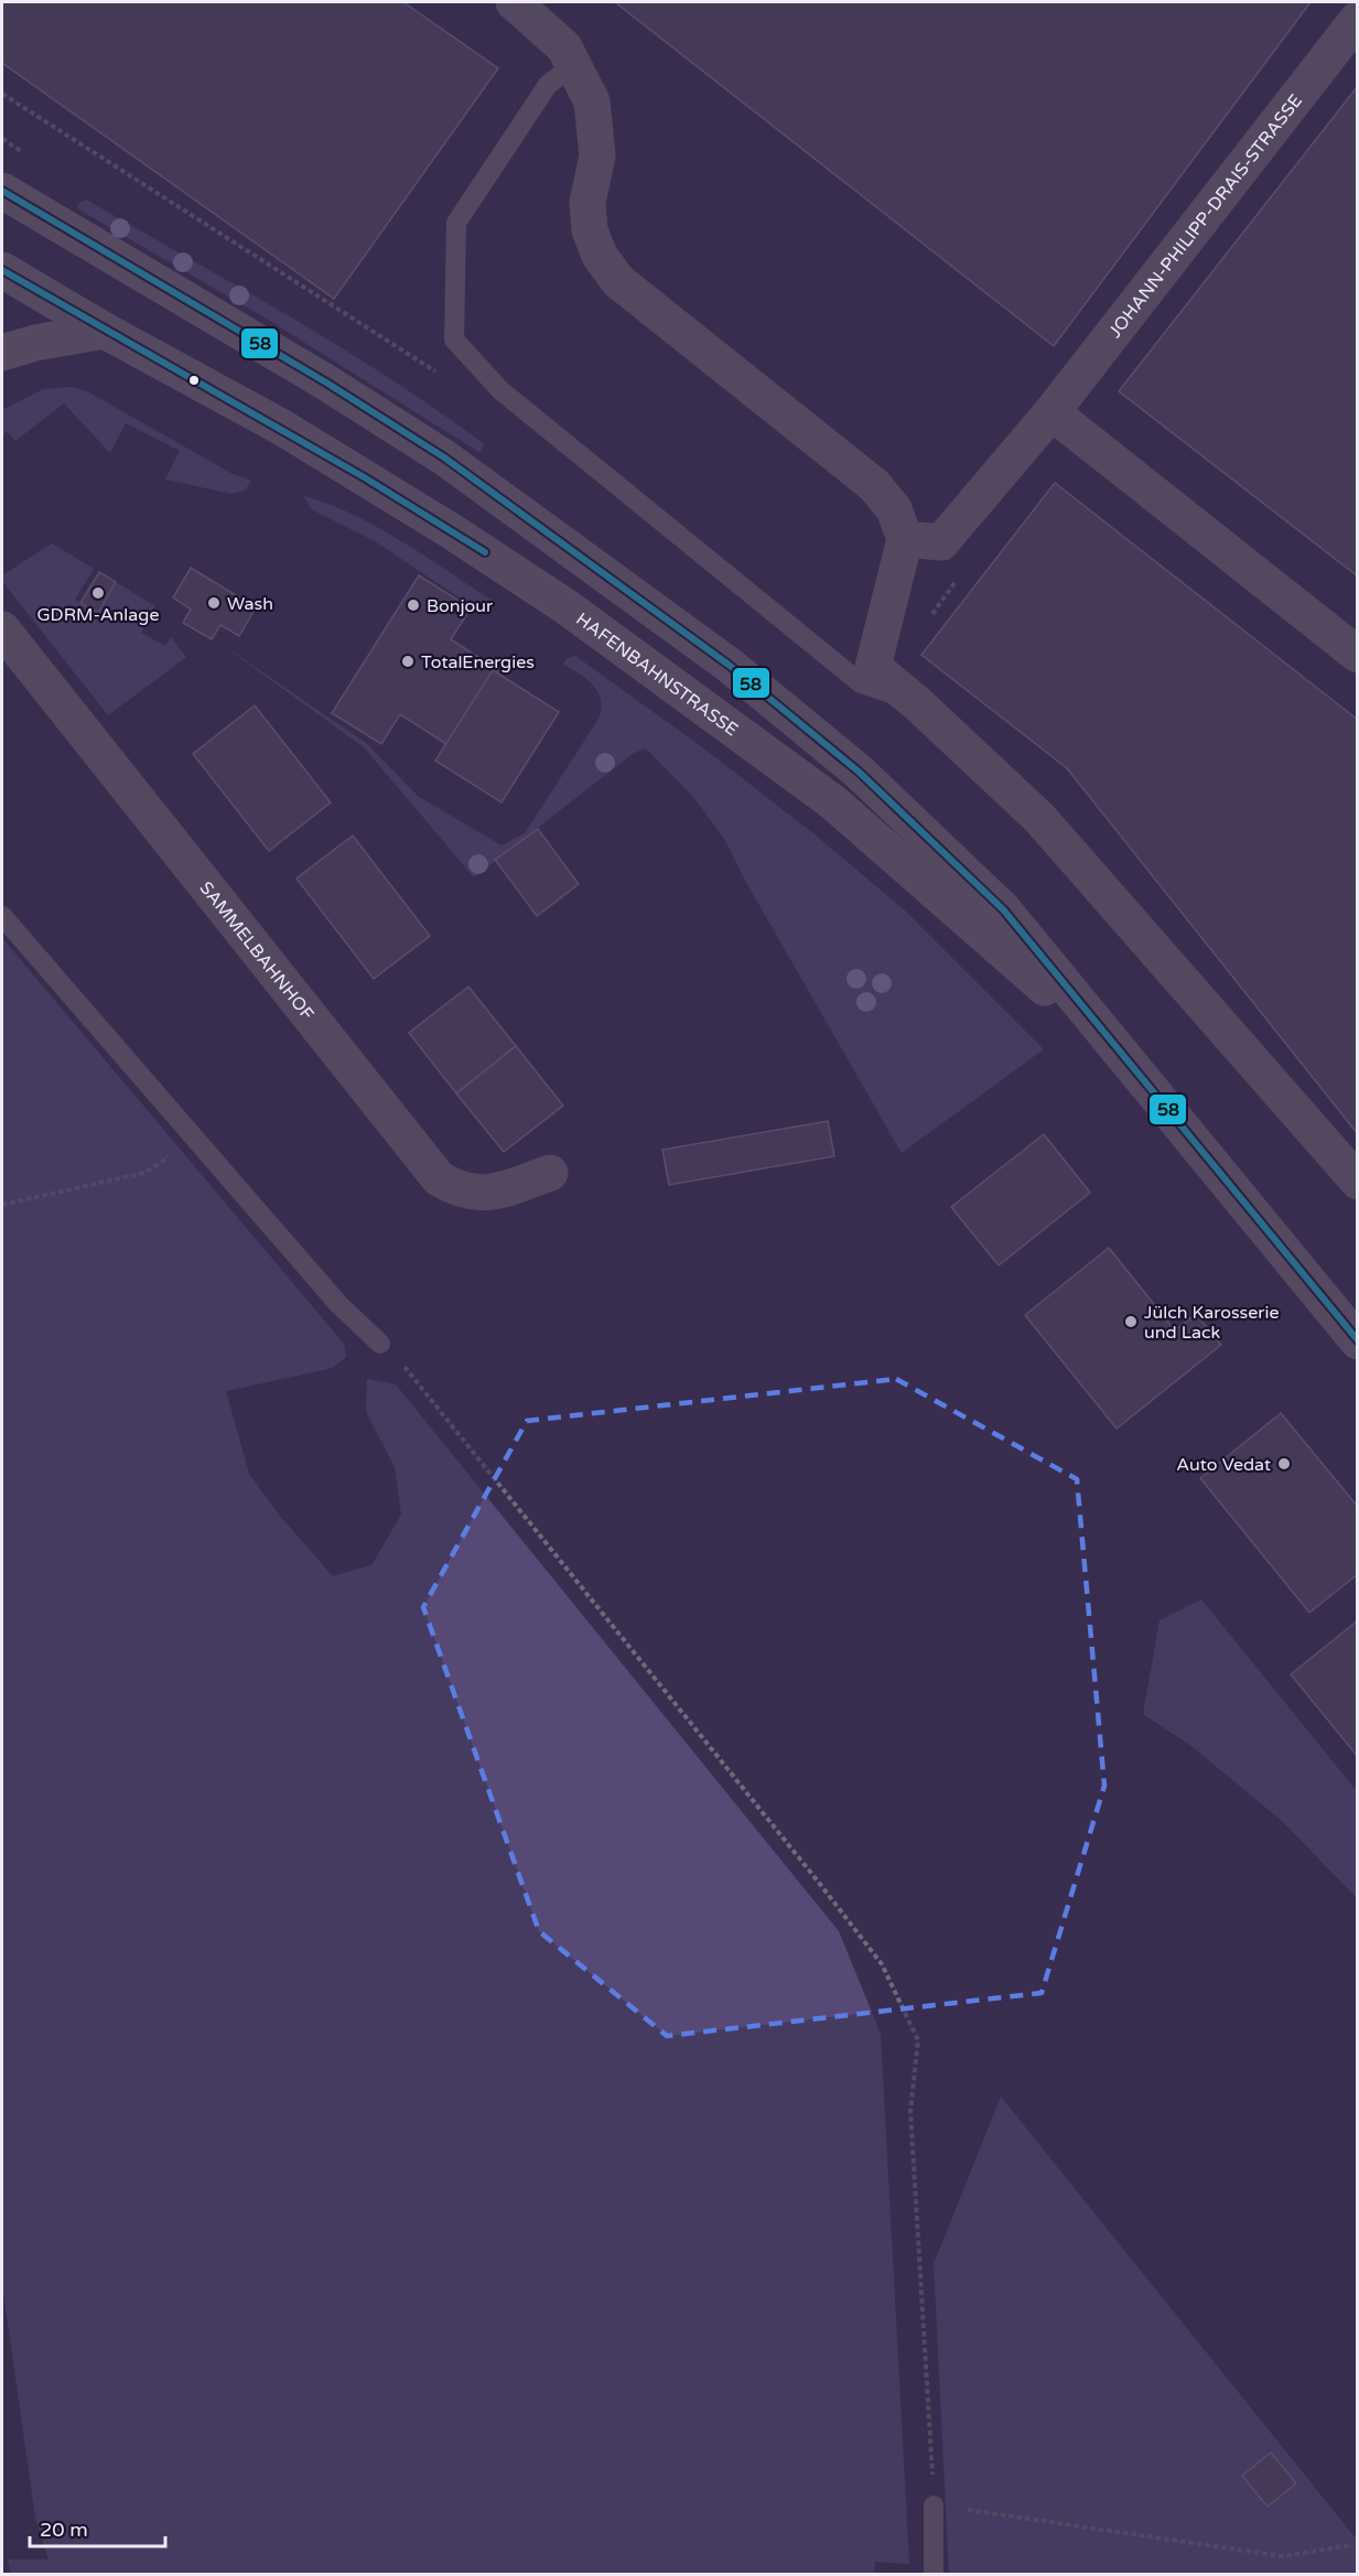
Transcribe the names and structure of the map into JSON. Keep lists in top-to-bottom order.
{
  "streets": {
    "main road": ["HAFENBAHNSTRASSE"],
    "street": ["JOHANN-PHILIPP-DRAIS-STRASSE", "SAMMELBAHNHOF"]
  },
  "places": [
    "GDRM-Anlage",
    "Wash",
    "Bonjour",
    "TotalEnergies",
    "Jülch Karosserie und Lack",
    "Auto Vedat"
  ],
  "lines": ["transit line 58"],
  "scale_bar": "20 m"
}
